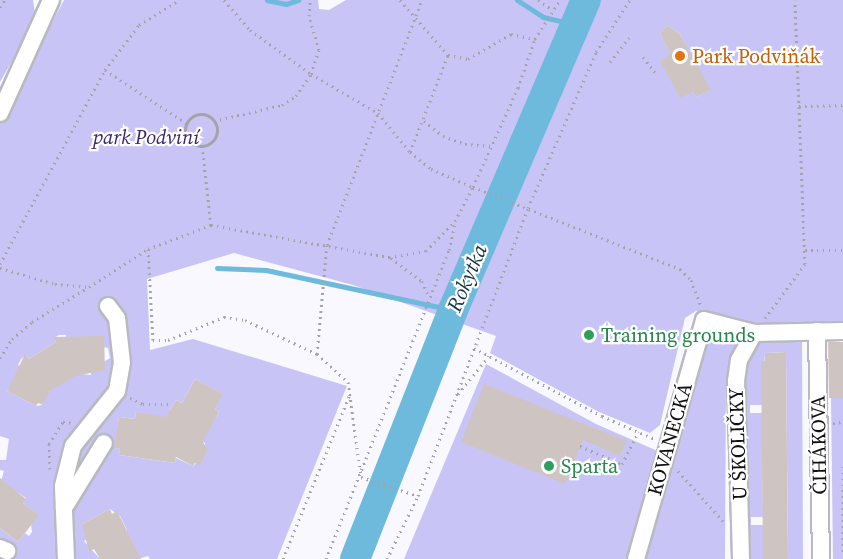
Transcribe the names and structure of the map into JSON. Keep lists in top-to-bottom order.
{
  "streets": {
    "street": ["KOVANECKÁ", "U ŠKOLIČKY", "ČIHÁKOVA"]
  },
  "water": ["Rokytka"],
  "parks": ["park Podviní"],
  "places": ["Park Podviňák", "Training grounds", "Sparta"]
}
